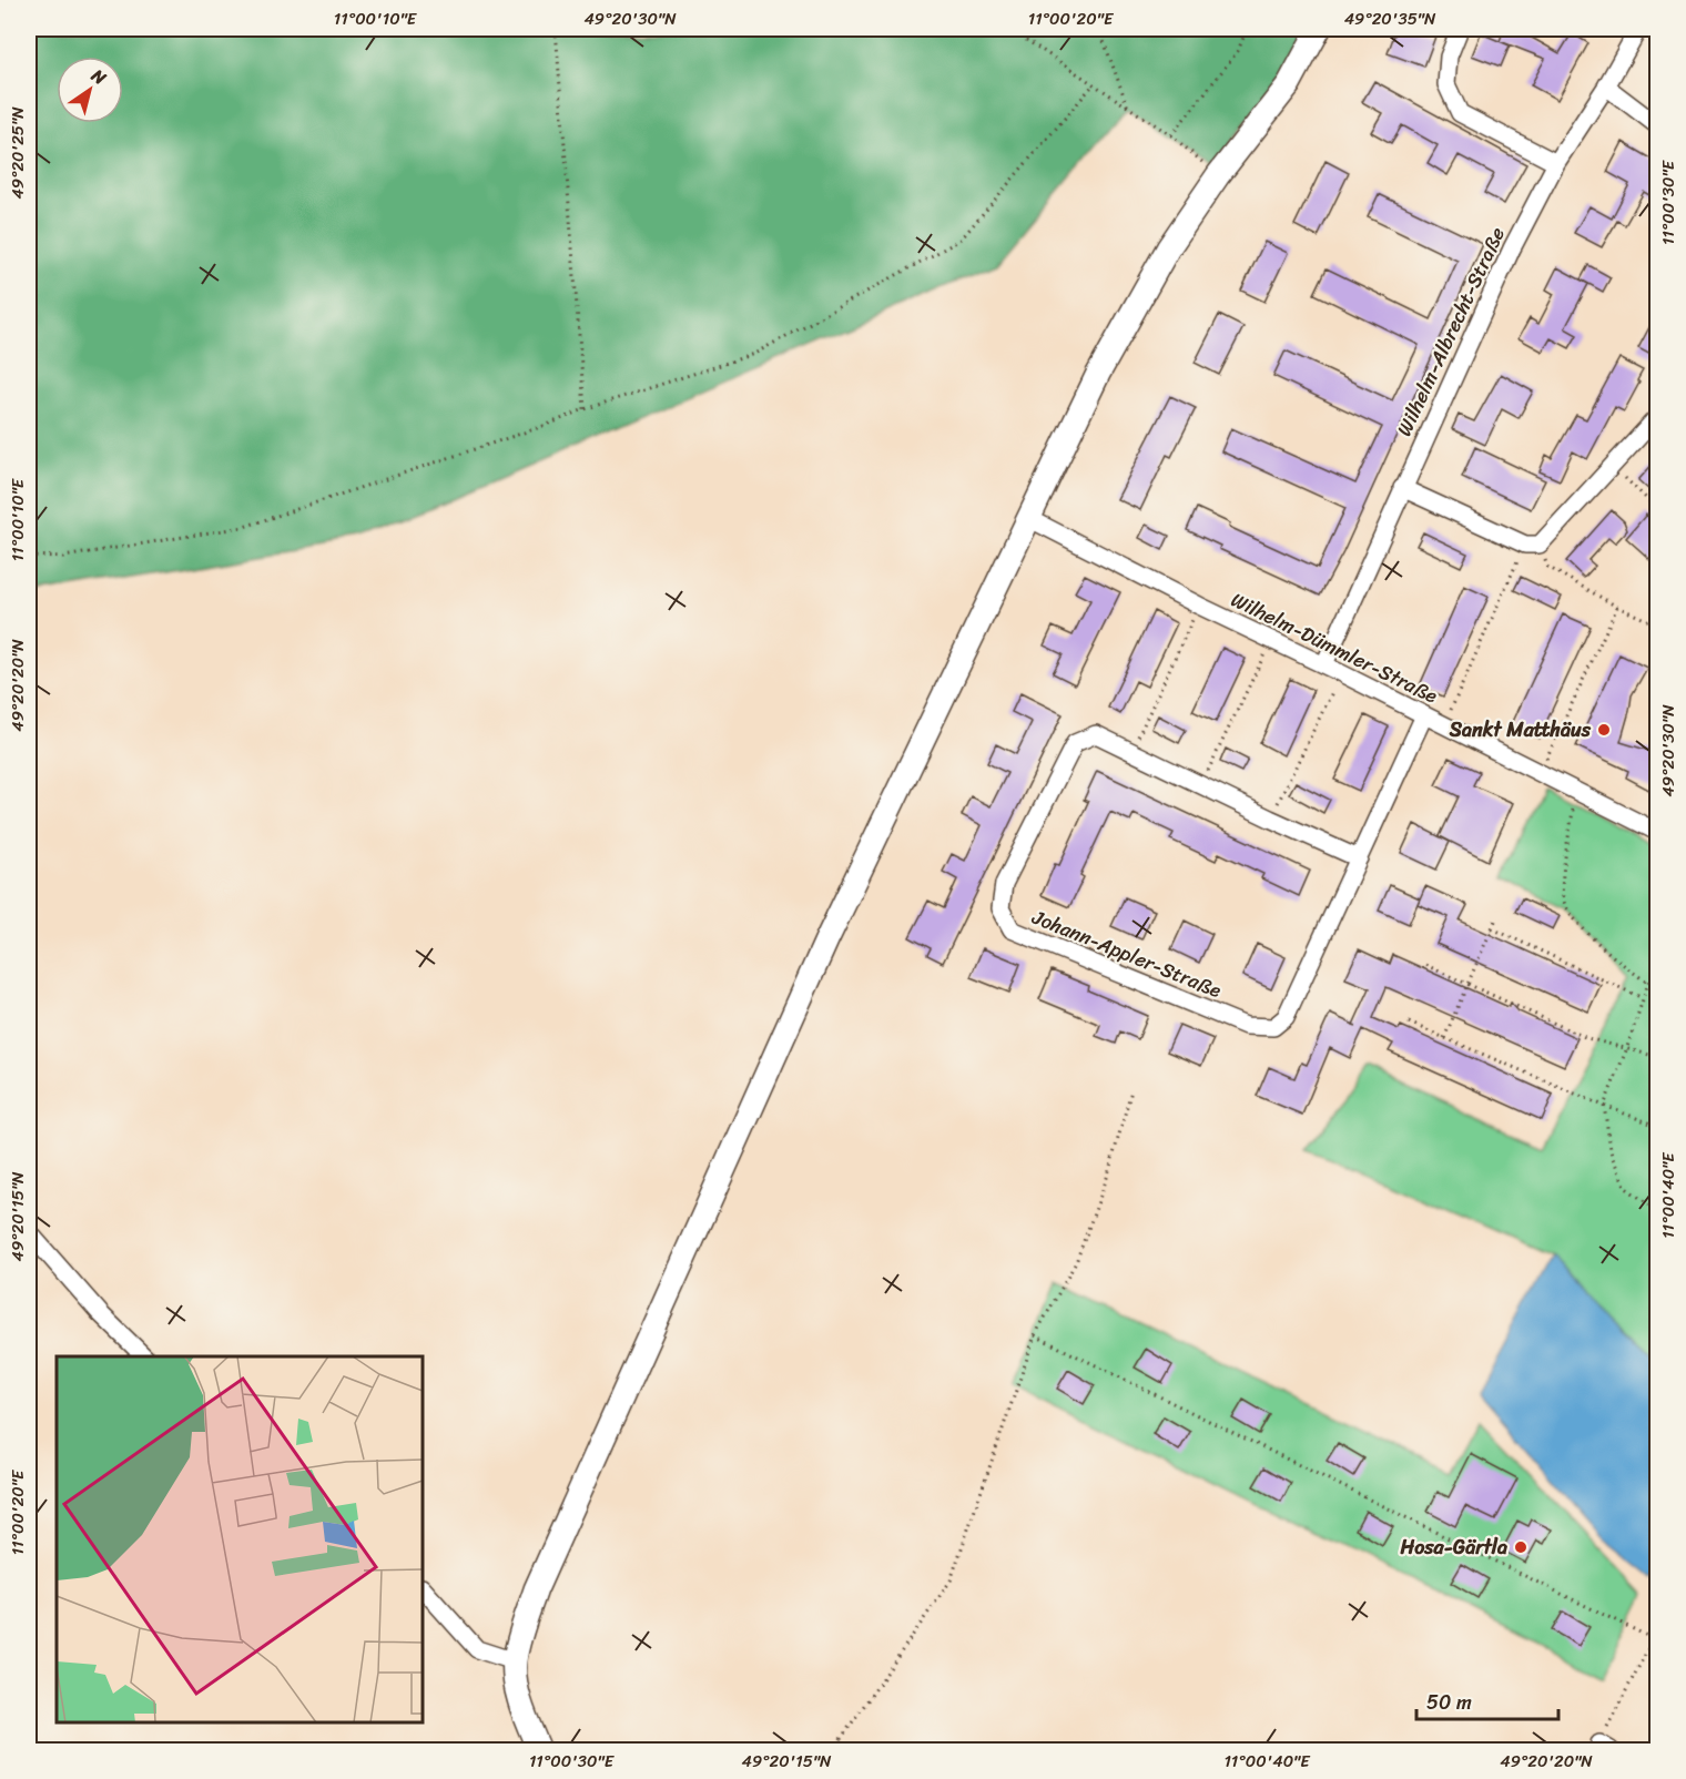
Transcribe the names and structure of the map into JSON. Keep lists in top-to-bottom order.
{
  "streets": {
    "street": ["Wilhelm-Albrecht-Straße", "Wilhelm-Dümmler-Straße", "Johann-Appler-Straße"]
  },
  "crossings": [
    ["Wilhelm-Albrecht-Straße", "Wilhelm-Dümmler-Straße"],
    ["Wilhelm-Dümmler-Straße", "Johann-Appler-Straße"]
  ],
  "places": ["Sankt Matthäus", "Hosa-Gärtla"],
  "scale_bar": "50 m",
  "north": "top right",
  "coordinates": [
    "11°00'10\"E",
    "49°20'30\"N",
    "11°00'20\"E",
    "49°20'35\"N",
    "49°20'25\"N",
    "11°00'30\"E",
    "49°20'20\"N",
    "11°00'40\"E",
    "49°20'15\"N"
  ]
}
